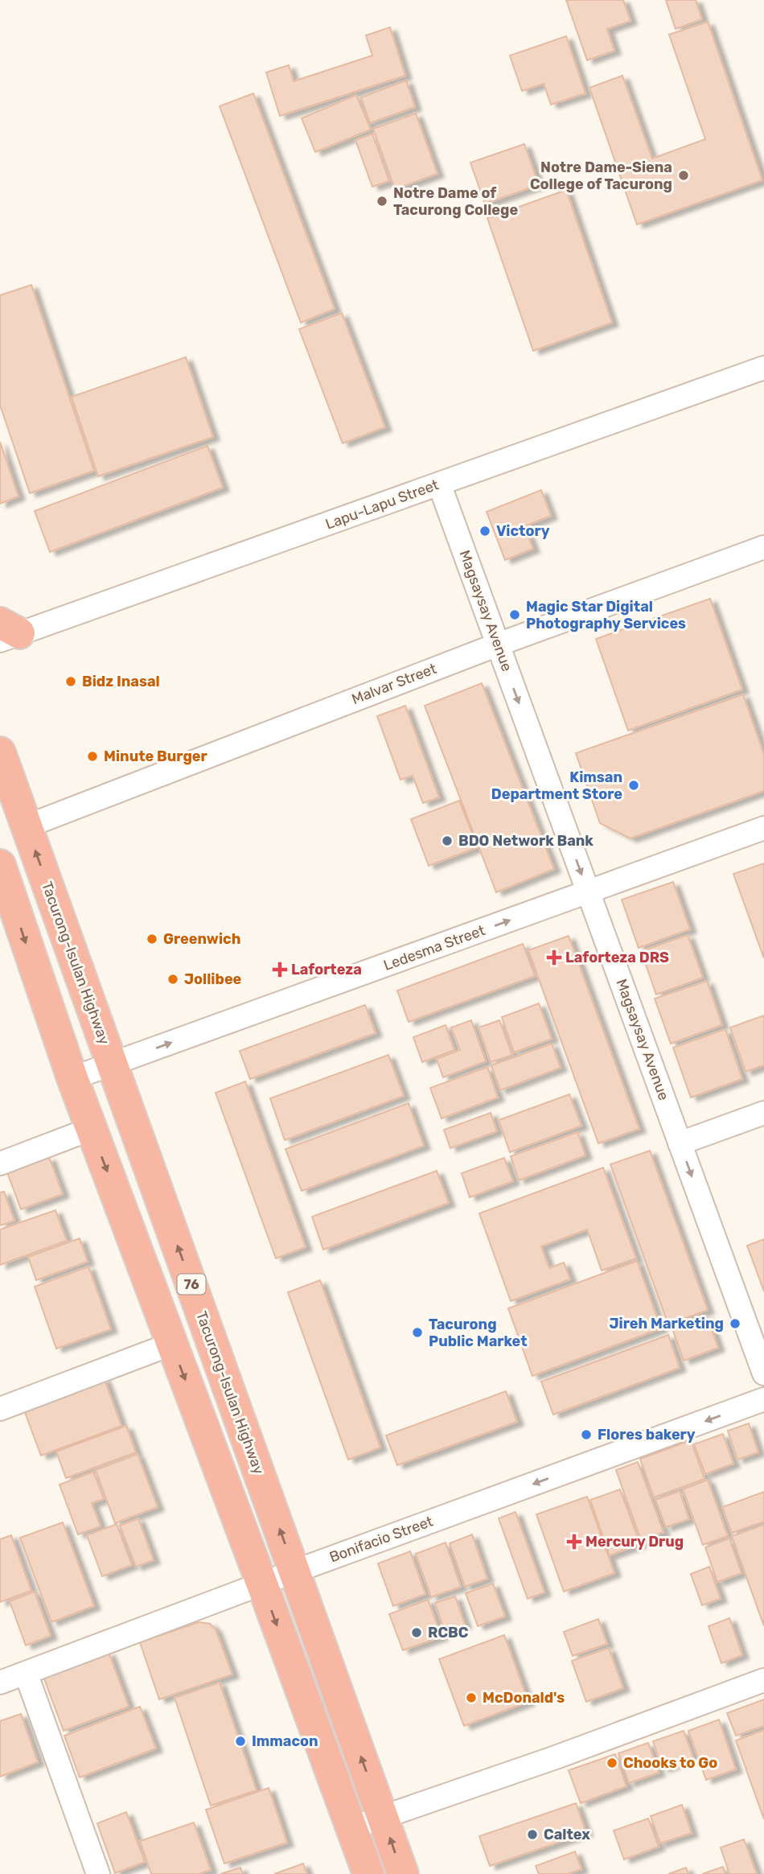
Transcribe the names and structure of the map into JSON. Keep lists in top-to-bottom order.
{
  "streets": {
    "highway": ["Tacurong-Isulan Highway", "76"],
    "street": [
      "Lapu-Lapu Street",
      "Magsaysay Avenue",
      "Malvar Street",
      "Ledesma Street",
      "Bonifacio Street"
    ]
  },
  "crossings": [
    ["Lapu-Lapu Street", "Magsaysay Avenue"],
    ["Magsaysay Avenue", "Malvar Street"],
    ["Magsaysay Avenue", "Ledesma Street"],
    ["Malvar Street", "Tacurong-Isulan Highway"],
    ["Ledesma Street", "Tacurong-Isulan Highway"],
    ["Tacurong-Isulan Highway", "Bonifacio Street"]
  ],
  "one_way": ["Magsaysay Avenue", "Ledesma Street", "Bonifacio Street"],
  "places": {
    "other": [
      "Notre Dame-Siena College of Tacurong",
      "Notre Dame of Tacurong College",
      "Victory",
      "Magic Star Digital Photography Services",
      "Bidz Inasal",
      "Minute Burger",
      "Kimsan Department Store",
      "BDO Network Bank",
      "Greenwich",
      "Jollibee",
      "Jireh Marketing",
      "Tacurong Public Market",
      "Flores bakery",
      "RCBC",
      "McDonald's",
      "Immacon",
      "Chooks to Go",
      "Caltex"
    ],
    "health": ["Laforteza DRS", "Laforteza", "Mercury Drug"]
  }
}
